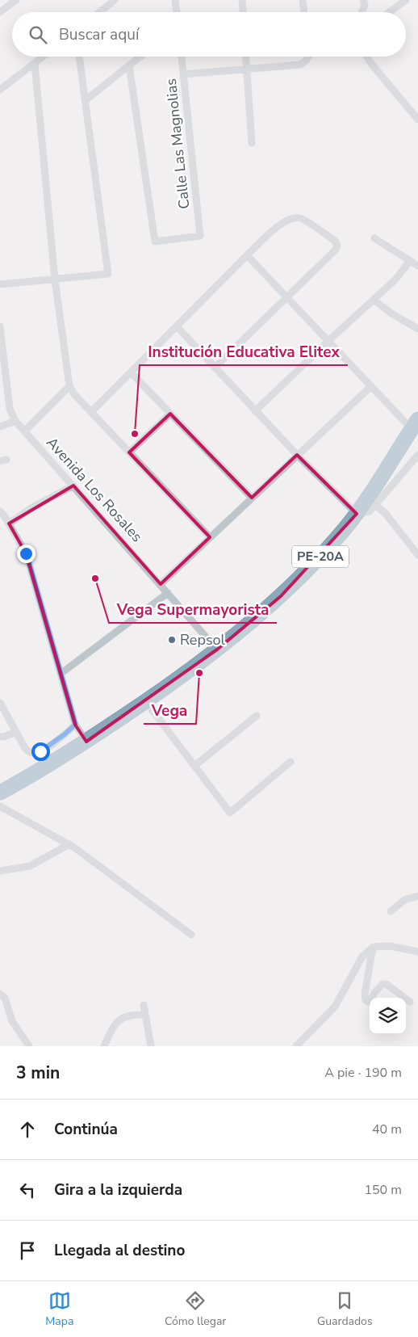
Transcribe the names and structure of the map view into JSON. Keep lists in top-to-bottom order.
{
  "streets": {
    "highway": ["PE-20A"],
    "street": ["Calle Las Magnolias", "Avenida Los Rosales"]
  },
  "crossings": [
    ["Avenida Los Rosales", "PE-20A"]
  ],
  "places": [
    "Institución Educativa Elitex",
    "Vega Supermayorista",
    "Repsol",
    "Vega"
  ],
  "page": {
    "search": "Buscar aquí",
    "heading": ["3 min", "A pie · 190 m"],
    "list": [
      ["Continúa", "40 m"],
      ["Gira a la izquierda", "150 m"],
      "Llegada al destino"
    ],
    "nav": ["Mapa", "Cómo llegar", "Guardados"]
  }
}
